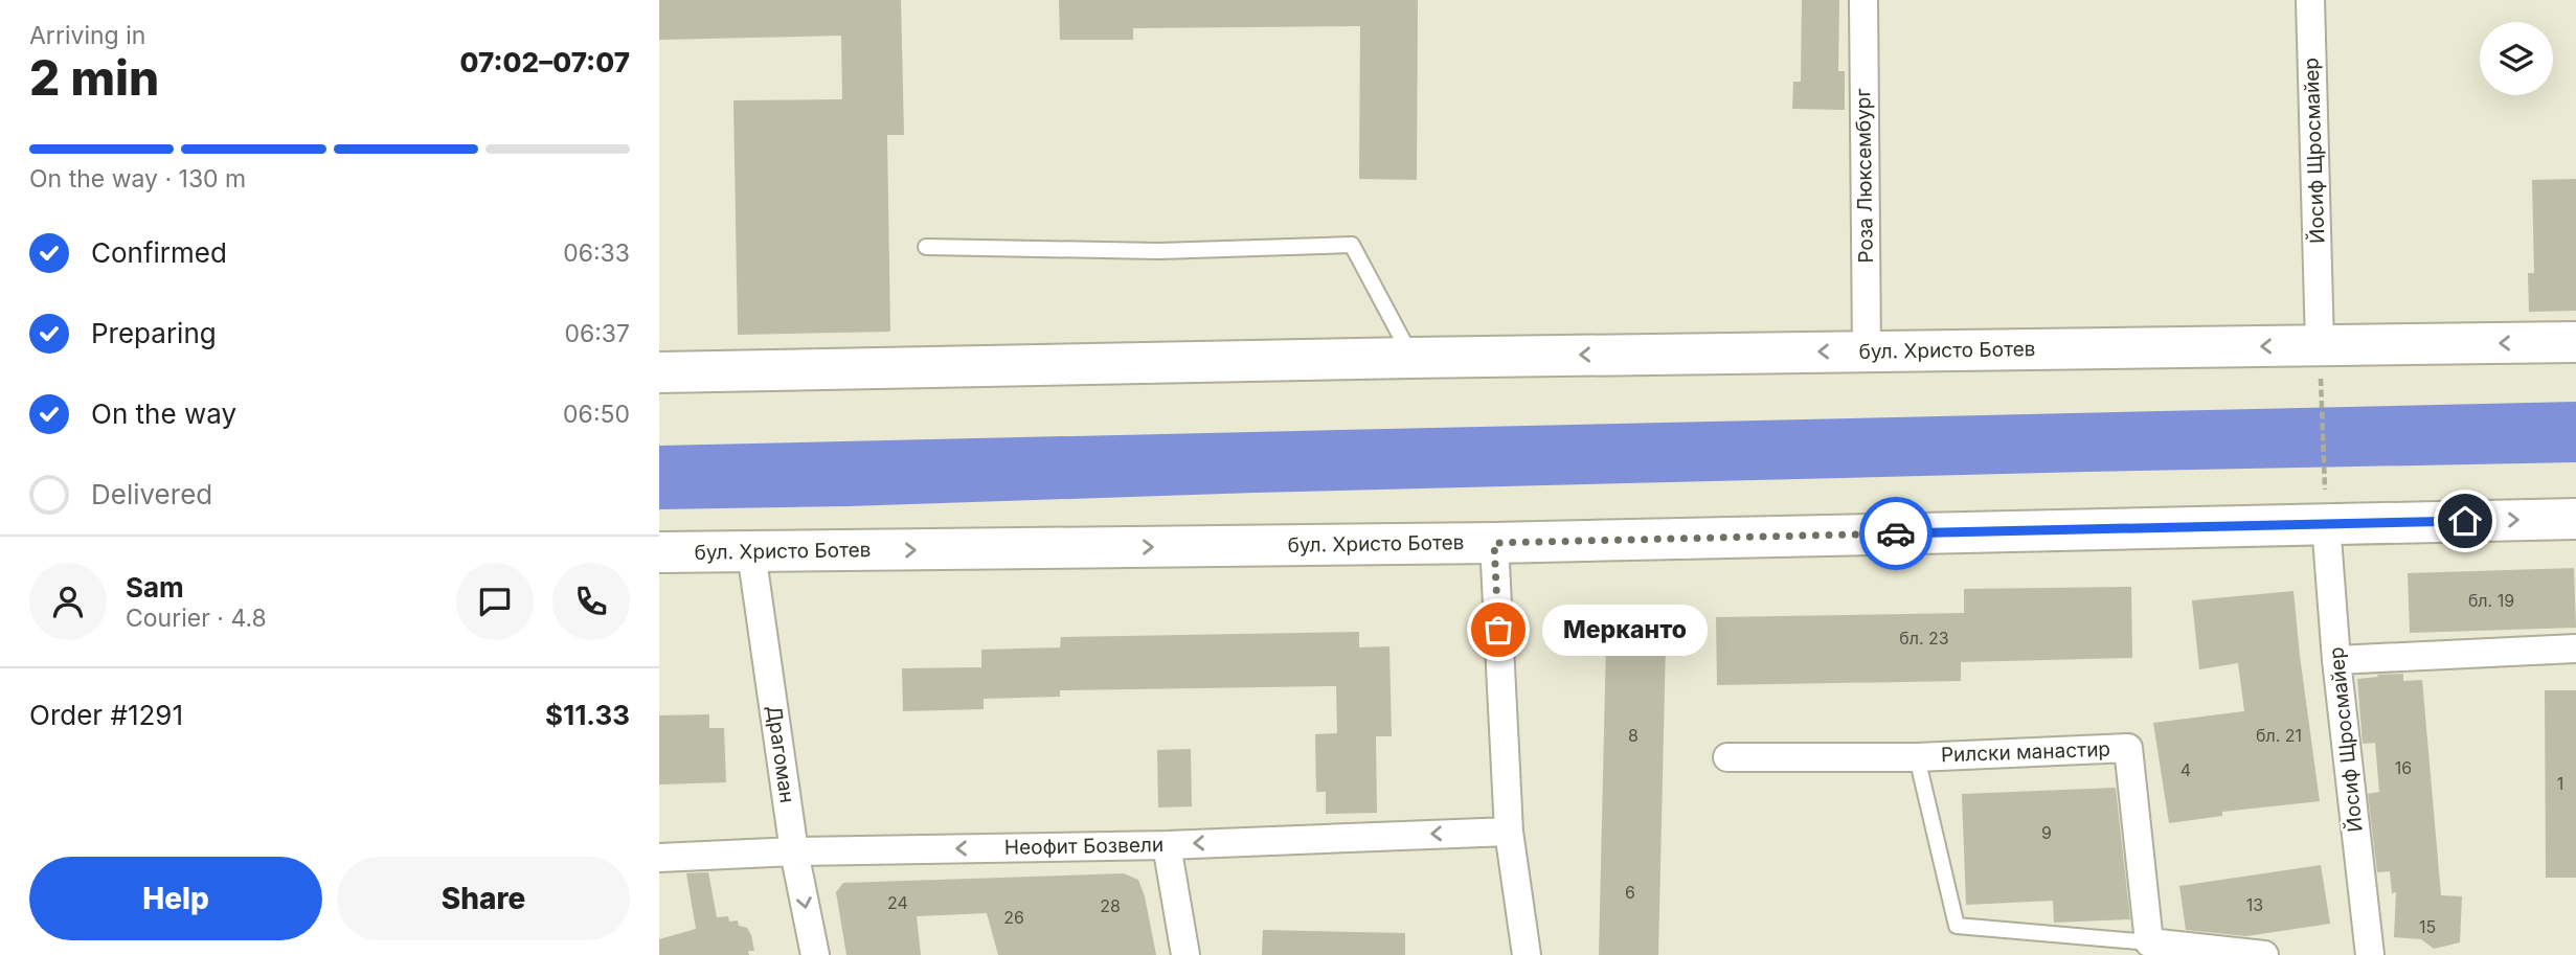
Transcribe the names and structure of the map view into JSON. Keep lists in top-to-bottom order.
{
  "streets": {
    "main road": ["бул. Христо Ботев"],
    "street": [
      "Йосиф Щросмайер",
      "Роза Люксембург",
      "Рилски манастир",
      "Драгоман",
      "Неофит Бозвели"
    ]
  },
  "crossings": [
    ["Йосиф Щросмайер", "бул. Христо Ботев"],
    ["Роза Люксембург", "бул. Христо Ботев"],
    ["бул. Христо Ботев", "Драгоман"],
    ["Драгоман", "Неофит Бозвели"]
  ],
  "one_way": ["Неофит Бозвели"],
  "places": ["Мерканто"],
  "house_numbers": [
    "бл. 19",
    "бл. 23",
    "8",
    "бл. 21",
    "16",
    "4",
    "1",
    "9",
    "6",
    "24",
    "13",
    "28",
    "26",
    "15"
  ],
  "page": {
    "heading": ["2 min", "Arriving in", "07:02–07:07"],
    "panel": [
      "Sam",
      "Courier · 4.8",
      "Order #1291",
      "$11.33"
    ],
    "bar": "On the way · 130 m",
    "list": [
      ["Confirmed", "06:33"],
      ["Preparing", "06:37"],
      ["On the way", "06:50"],
      "Delivered"
    ],
    "bubble": "Мерканто",
    "buttons": ["Help", "Share"]
  }
}
